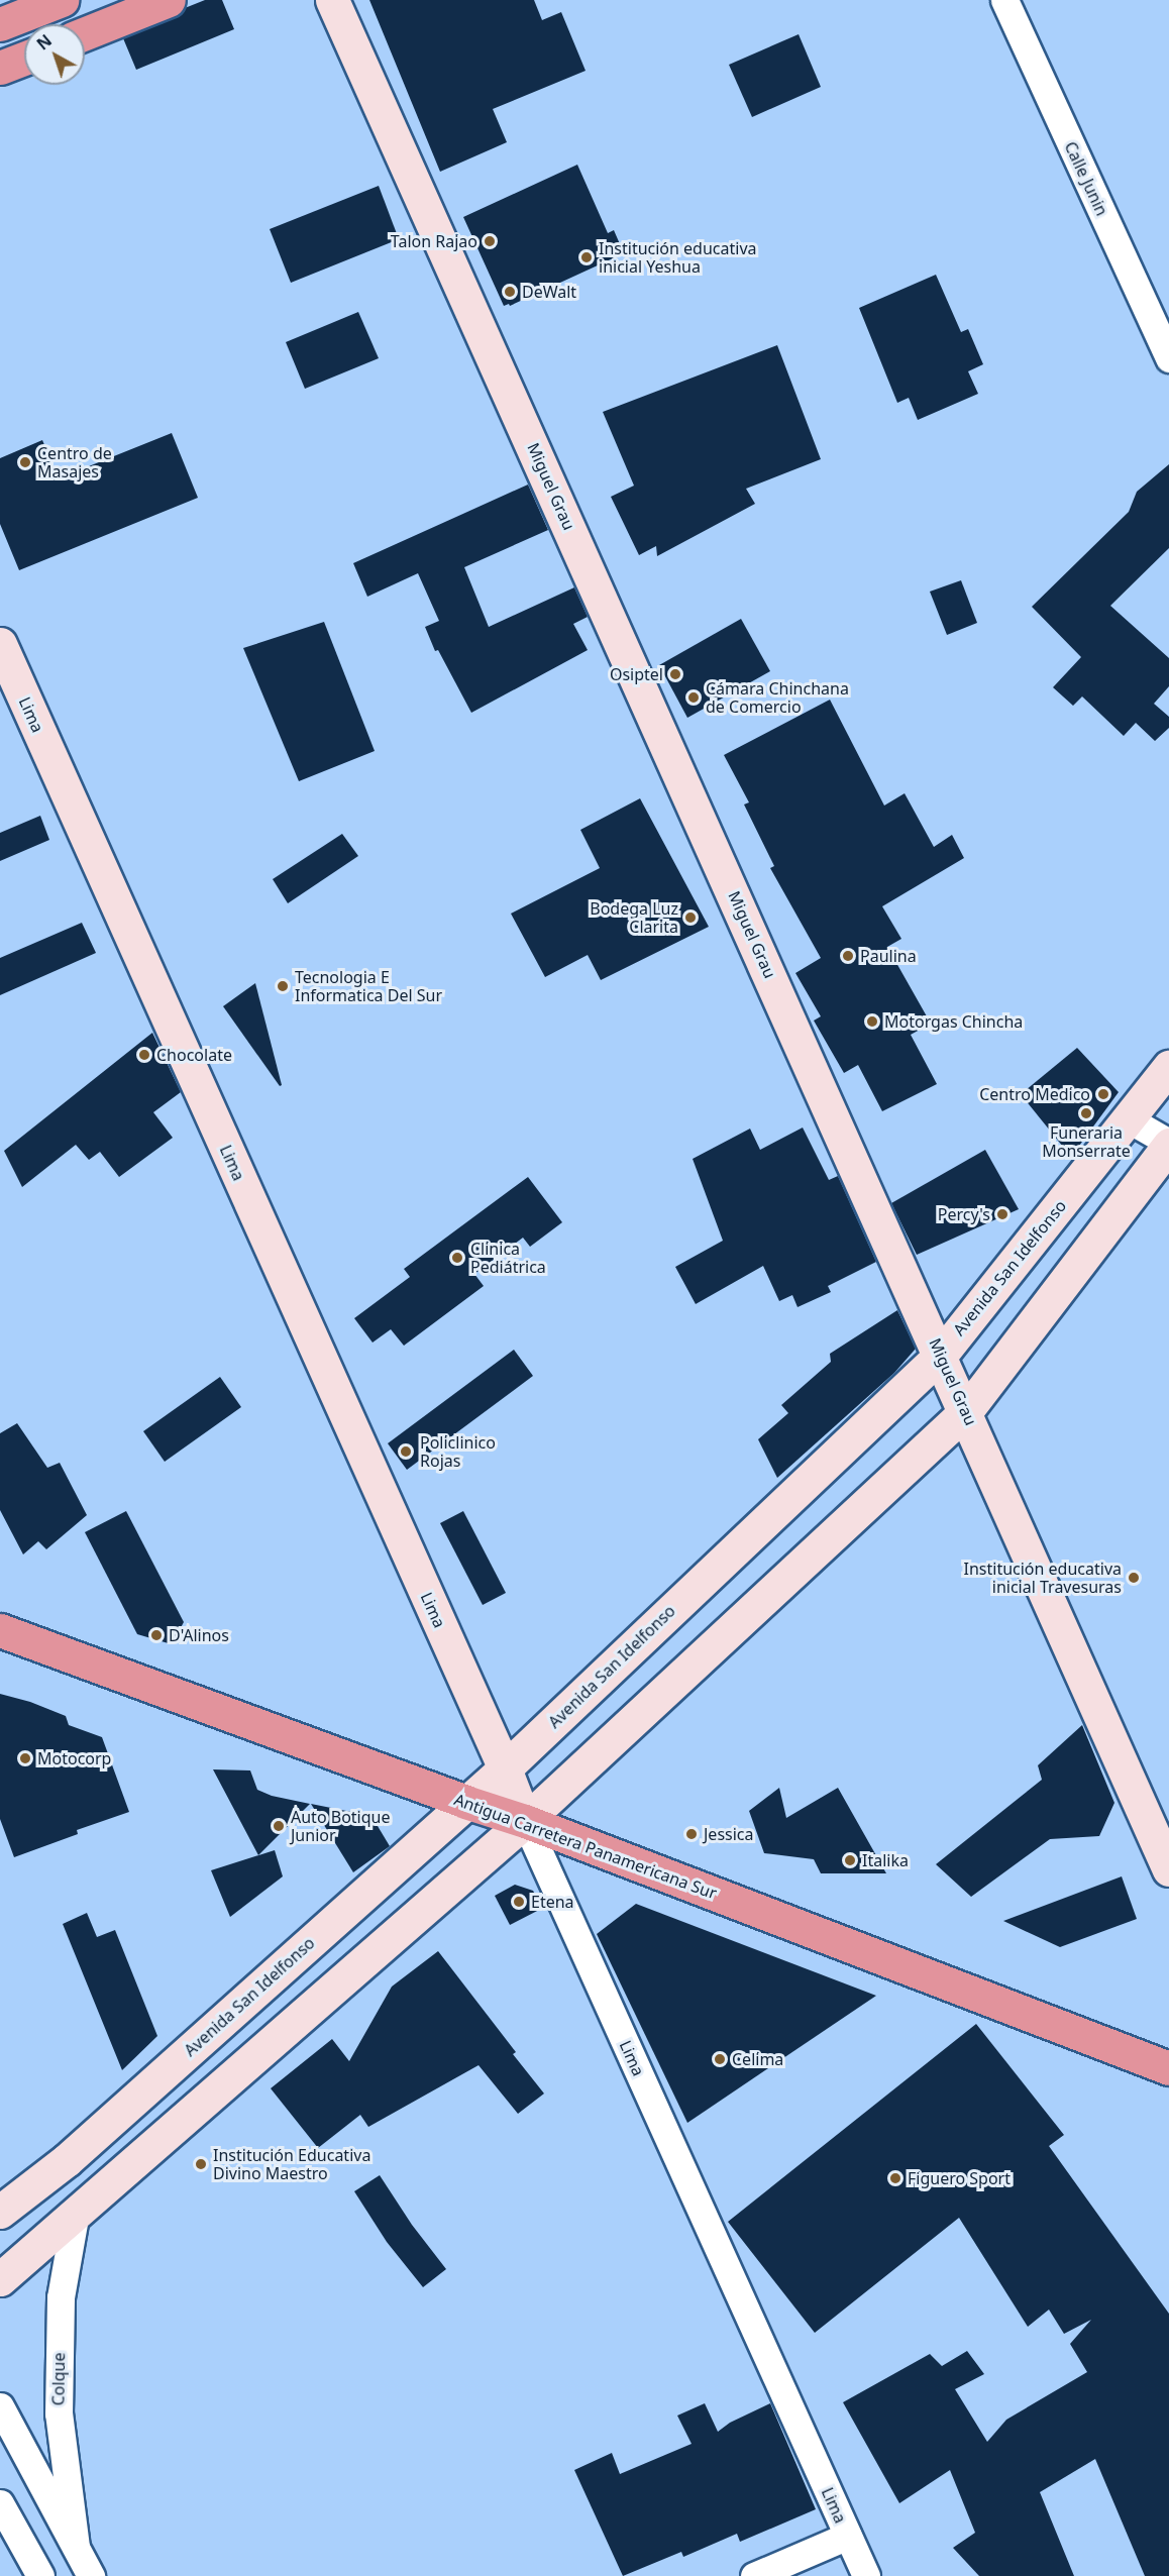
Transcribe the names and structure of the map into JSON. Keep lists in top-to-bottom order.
{
  "streets": {
    "highway": ["Antigua Carretera Panamericana Sur"],
    "main road": ["Miguel Grau", "Lima", "Avenida San Idelfonso"],
    "street": ["Calle Junin", "Colque"]
  },
  "crossings": [
    ["Miguel Grau", "Avenida San Idelfonso"],
    ["Lima", "Avenida San Idelfonso"],
    ["Lima", "Antigua Carretera Panamericana Sur"],
    ["Avenida San Idelfonso", "Antigua Carretera Panamericana Sur"]
  ],
  "places": [
    "Talon Rajao",
    "Institución educativa inicial Yeshua",
    "DeWalt",
    "Centro de Masajes",
    "Osiptel",
    "Cámara Chinchana de Comercio",
    "Bodega Luz Clarita",
    "Paulina",
    "Tecnologia E Informatica Del Sur",
    "Motorgas Chincha",
    "Chocolate",
    "Centro Medico",
    "Funeraria Monserrate",
    "Percy's",
    "Clinica Pediátrica",
    "Policlinico Rojas",
    "Institución educativa inicial Travesuras",
    "D'Alinos",
    "Motocorp",
    "Auto Botique Junior",
    "Jessica",
    "Italika",
    "Etena",
    "Celima",
    "Institución Educativa Divino Maestro",
    "Figuero Sport"
  ],
  "north": "top left"
}
